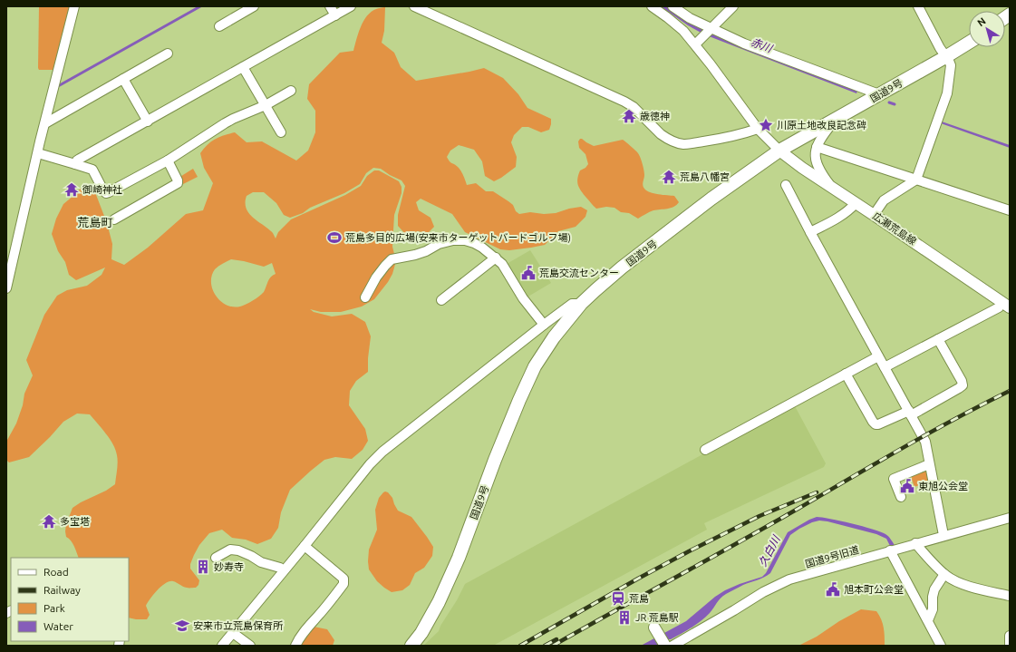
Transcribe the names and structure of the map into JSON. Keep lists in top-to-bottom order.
{
  "streets": {
    "highway": ["国道9号"],
    "main road": ["広瀬荒島線"],
    "street": ["国道9号旧道"]
  },
  "crossings": [
    ["国道9号", "広瀬荒島線"]
  ],
  "districts": ["荒島町"],
  "water": ["赤川", "久白川"],
  "places": {
    "temple": [
      "歳徳神",
      "荒島八幡宮",
      "御崎神社",
      "多宝塔"
    ],
    "place": ["川原土地改良記念碑"],
    "sports": ["荒島多目的広場(安来市ターゲットバードゴルフ場)"],
    "public building": ["荒島交流センター", "東旭公会堂", "旭本町公会堂"],
    "building": ["妙寿寺", "JR 荒島駅"],
    "station": ["荒島"],
    "school or university": ["安来市立荒島保育所"]
  },
  "legend": [
    "Road",
    "Railway",
    "Park",
    "Water"
  ],
  "north": "top left"
}
